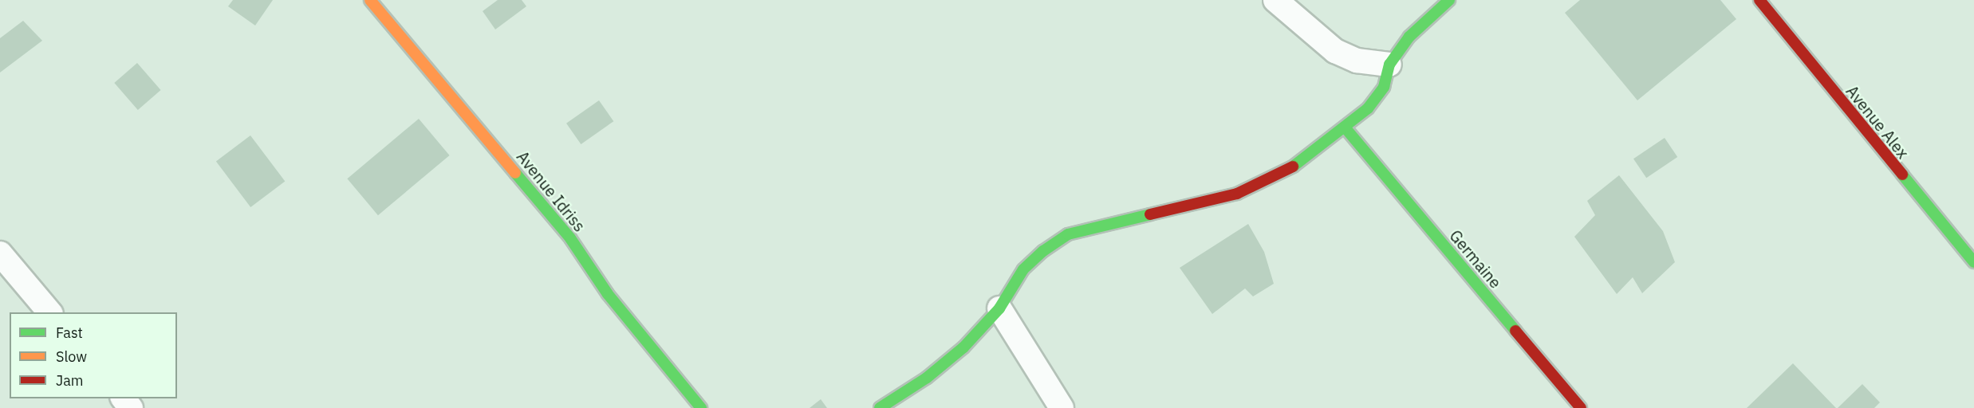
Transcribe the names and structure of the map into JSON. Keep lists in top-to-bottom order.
{
  "streets": {
    "street": ["Avenue Alex", "Avenue Idriss", "Germaine"]
  },
  "legend": ["Fast", "Slow", "Jam"]
}
